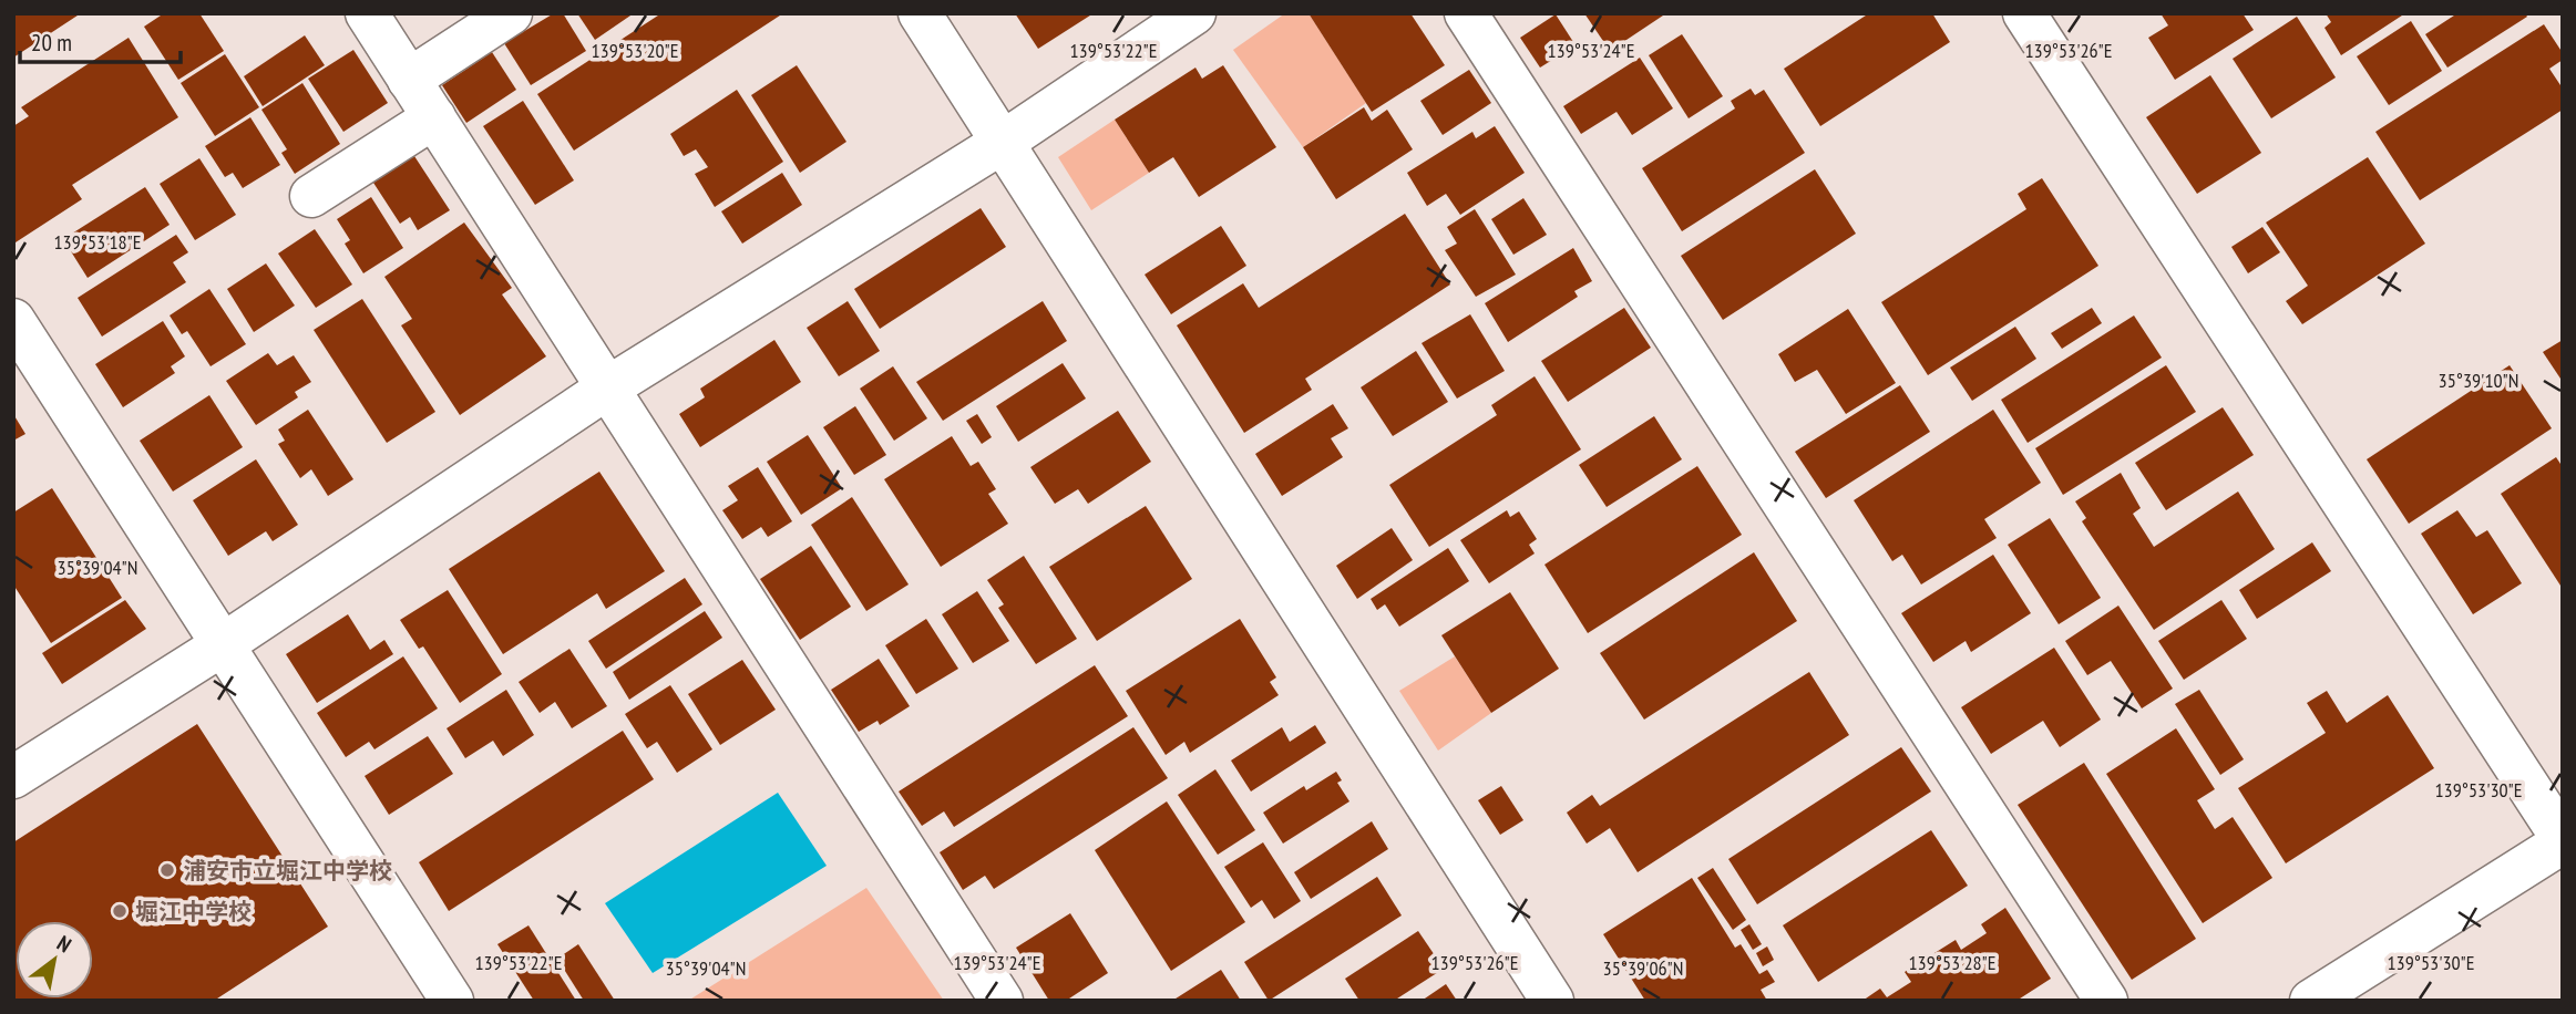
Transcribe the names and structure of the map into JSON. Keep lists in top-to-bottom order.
{
  "places": ["浦安市立堀江中学校", "堀江中学校"],
  "scale_bar": "20 m",
  "north": "top right",
  "coordinates": [
    "139°53'20\"E",
    "139°53'22\"E",
    "139°53'24\"E",
    "139°53'26\"E",
    "139°53'18\"E",
    "35°39'10\"N",
    "35°39'04\"N",
    "139°53'30\"E",
    "139°53'28\"E",
    "35°39'06\"N"
  ]
}
